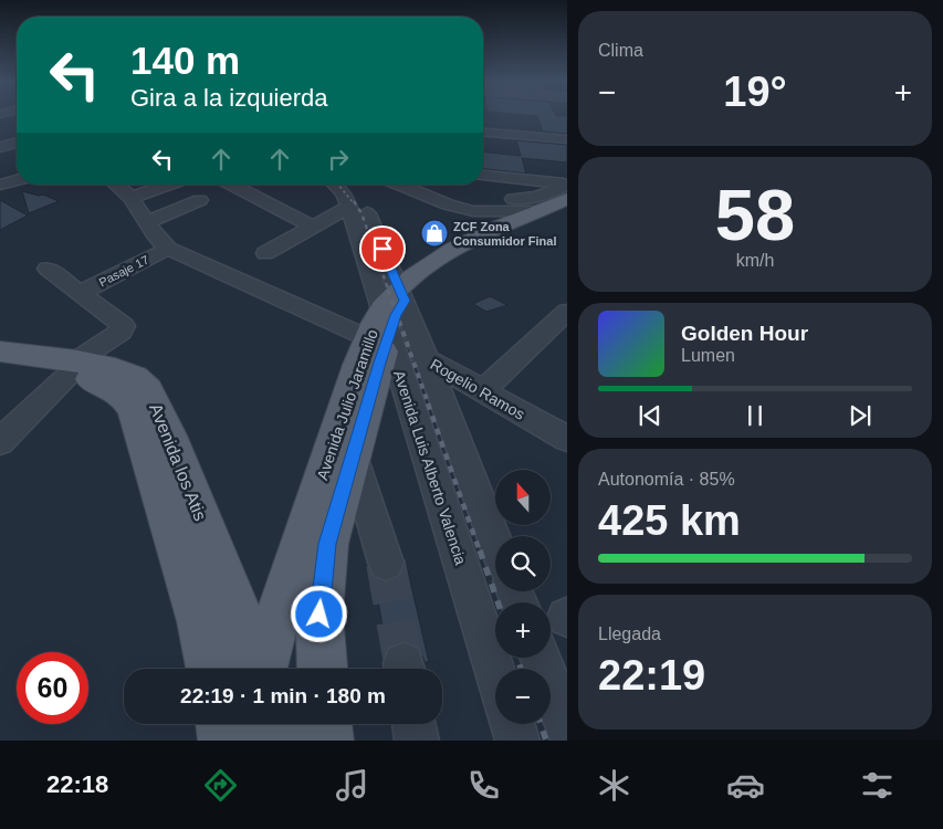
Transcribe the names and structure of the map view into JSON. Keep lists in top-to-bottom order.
{
  "streets": {
    "main road": ["Avenida Julio Jaramillo", "Avenida los Atis"],
    "street": ["Pasaje 17", "Rogelio Ramos", "Avenida Luis Alberto Valencia"]
  },
  "crossings": [
    ["Pasaje 17", "Rogelio Ramos"],
    ["Rogelio Ramos", "Avenida Julio Jaramillo"],
    ["Rogelio Ramos", "Avenida Luis Alberto Valencia"],
    ["Avenida Julio Jaramillo", "Avenida Luis Alberto Valencia"]
  ],
  "places": {
    "shop": ["ZCF Zona Consumidor Final"]
  },
  "north": "top",
  "page": {
    "tile": [
      "Clima",
      ["58", "km/h"],
      ["Autonomía · 85%", "425 km"],
      ["Llegada", "22:19"]
    ],
    "turn": ["140 m", "Gira a la izquierda"],
    "heat": ["−", "19°", "+"],
    "song": ["Golden Hour", "Lumen"],
    "map_buttons": ["+", "−"],
    "limit": "60",
    "trip": "22:19 · 1 min · 180 m",
    "tabs": "22:18"
  }
}
